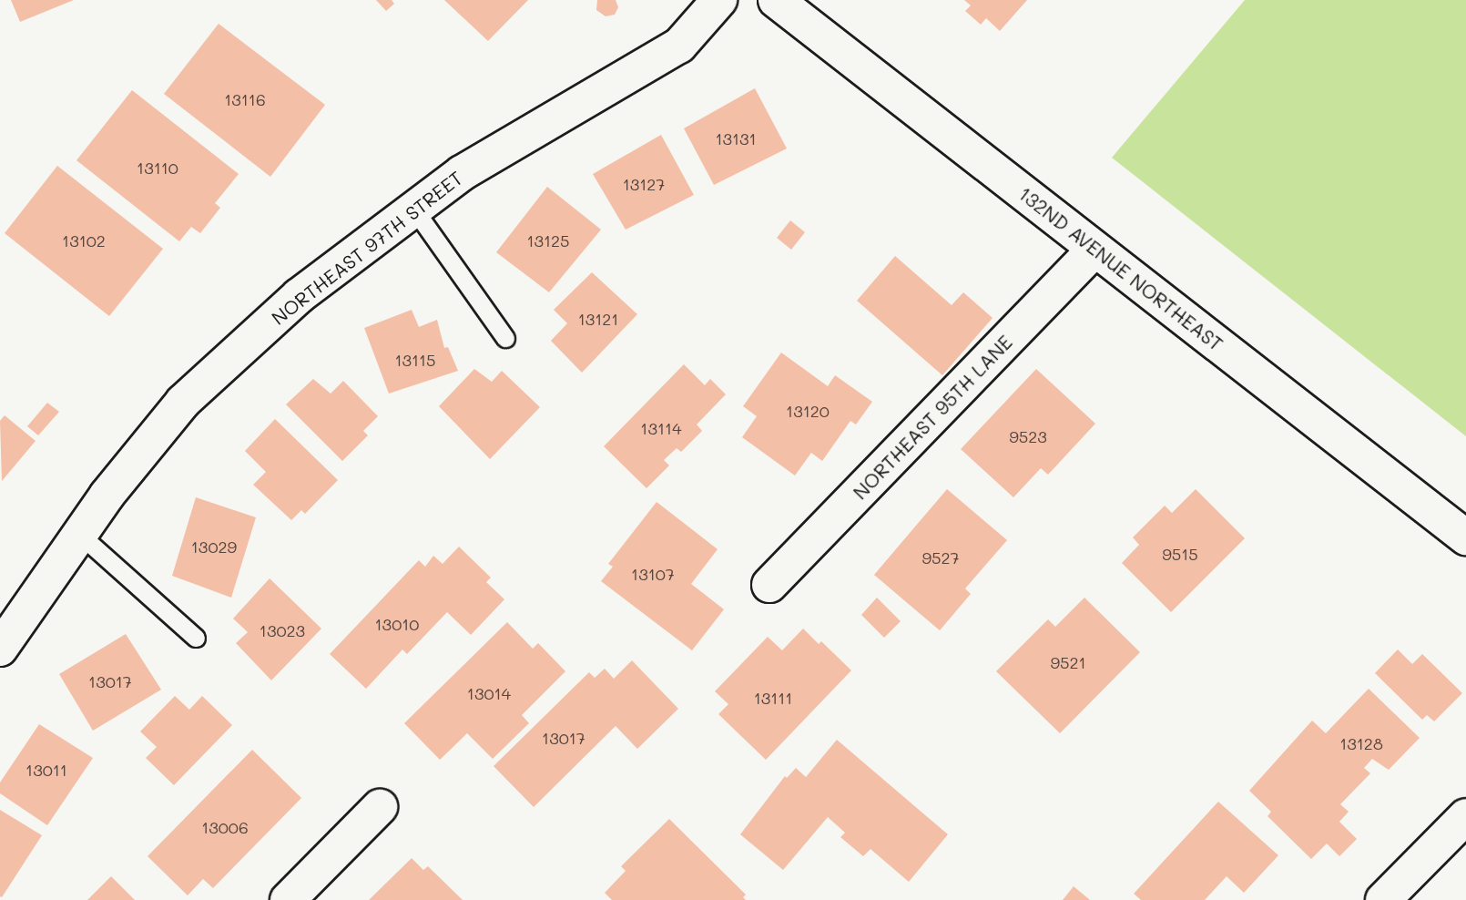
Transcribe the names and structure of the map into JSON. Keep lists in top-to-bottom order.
{
  "streets": {
    "street": ["NORTHEAST 97TH STREET", "132ND AVENUE NORTHEAST", "NORTHEAST 95TH LANE"]
  },
  "crossings": [
    ["132ND AVENUE NORTHEAST", "NORTHEAST 95TH LANE"]
  ],
  "house_numbers": [
    "13116",
    "13131",
    "13110",
    "13127",
    "13102",
    "13125",
    "13121",
    "13115",
    "13120",
    "13114",
    "9523",
    "13029",
    "9515",
    "9527",
    "13107",
    "13010",
    "13023",
    "9521",
    "13017",
    "13014",
    "13111",
    "13017",
    "13128",
    "13011",
    "13006"
  ]
}
